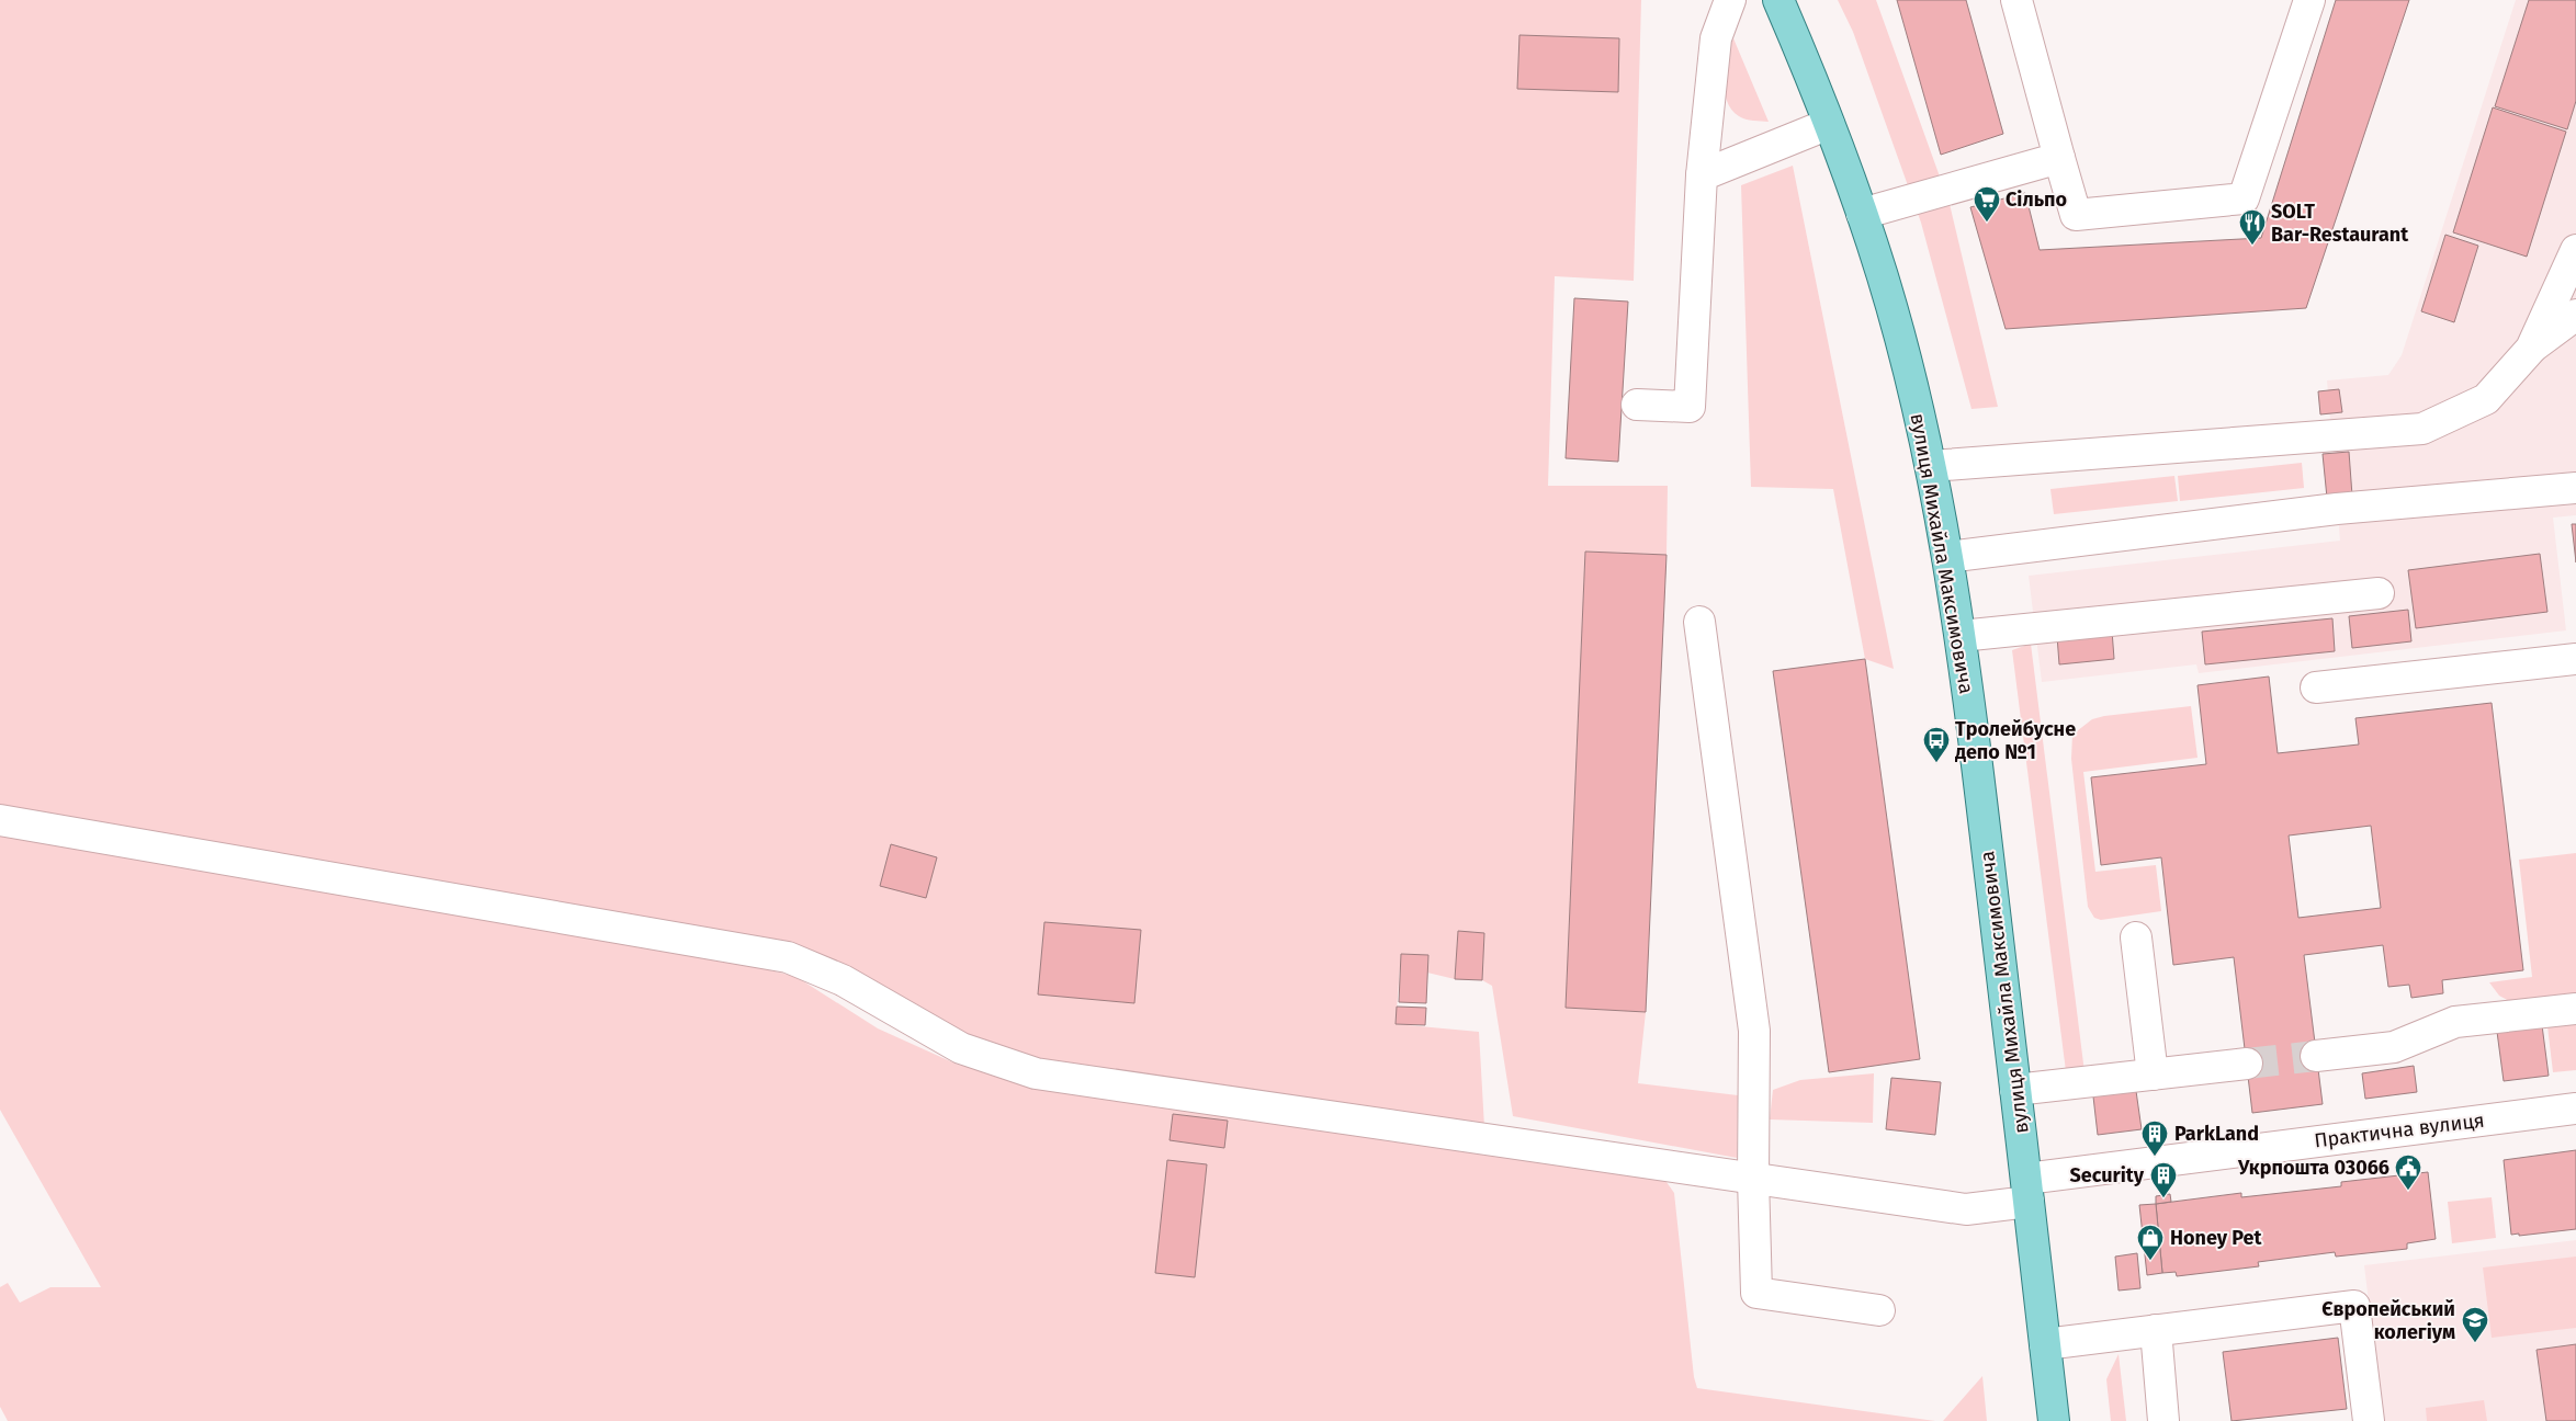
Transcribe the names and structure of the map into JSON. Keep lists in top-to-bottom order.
{
  "streets": {
    "main road": ["вулиця Михайла Максимовича"],
    "street": ["Практична вулиця"]
  },
  "crossings": [
    ["вулиця Михайла Максимовича", "Практична вулиця"]
  ],
  "places": {
    "supermarket": ["Сільпо"],
    "restaurant": ["SOLT Bar-Restaurant"],
    "bus stop": ["Тролейбусне депо №1"],
    "building": ["ParkLand", "Security"],
    "public building": ["Укрпошта 03066"],
    "shop": ["Honey Pet"],
    "school or university": ["Європейський колегіум"]
  }
}
